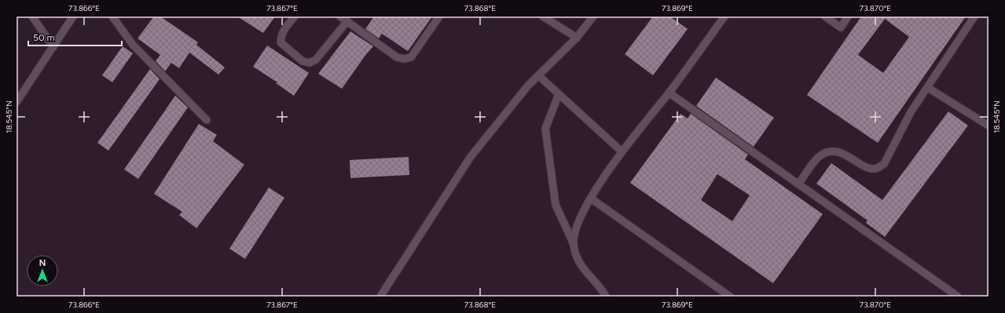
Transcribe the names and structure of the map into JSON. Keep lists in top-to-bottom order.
{
  "scale_bar": "50 m",
  "north": "top",
  "coordinates": [
    "73.866°E",
    "73.867°E",
    "73.868°E",
    "73.869°E",
    "73.870°E",
    "18.545°N"
  ]
}
